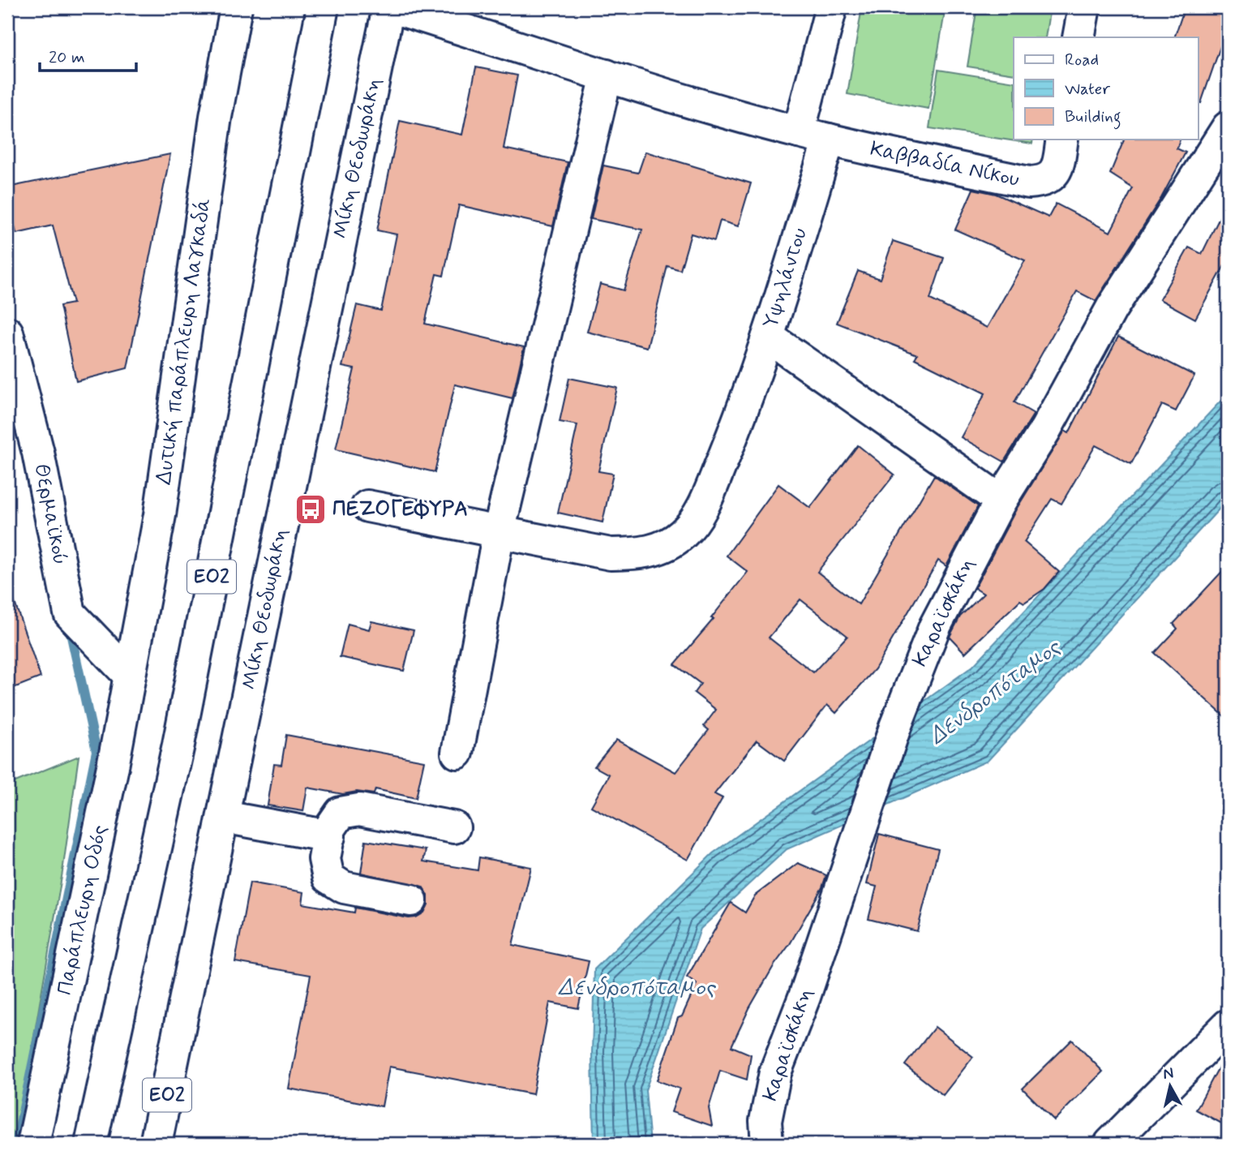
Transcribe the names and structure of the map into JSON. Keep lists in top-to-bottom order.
{
  "streets": {
    "main road": [
      "Μίκη Θεοδωράκη",
      "Καββαδία Νίκου",
      "Υψηλάντου",
      "Δυτική παράπλευρη Λαγκαδά",
      "Θερμαϊκού",
      "ΕΟ2",
      "Καραϊσκάκη",
      "Παράπλευρη Οδός"
    ]
  },
  "crossings": [
    ["Καββαδία Νίκου", "Υψηλάντου"],
    ["Δυτική παράπλευρη Λαγκαδά", "Θερμαϊκού"],
    ["Δυτική παράπλευρη Λαγκαδά", "Παράπλευρη Οδός"],
    ["Θερμαϊκού", "Παράπλευρη Οδός"]
  ],
  "water": ["Δενδροπόταμος"],
  "places": {
    "bus stop": ["ΠΕΖΟΓΕΦΥΡΑ"]
  },
  "legend": ["Road", "Water", "Building"],
  "scale_bar": "20 m",
  "north": "top"
}
